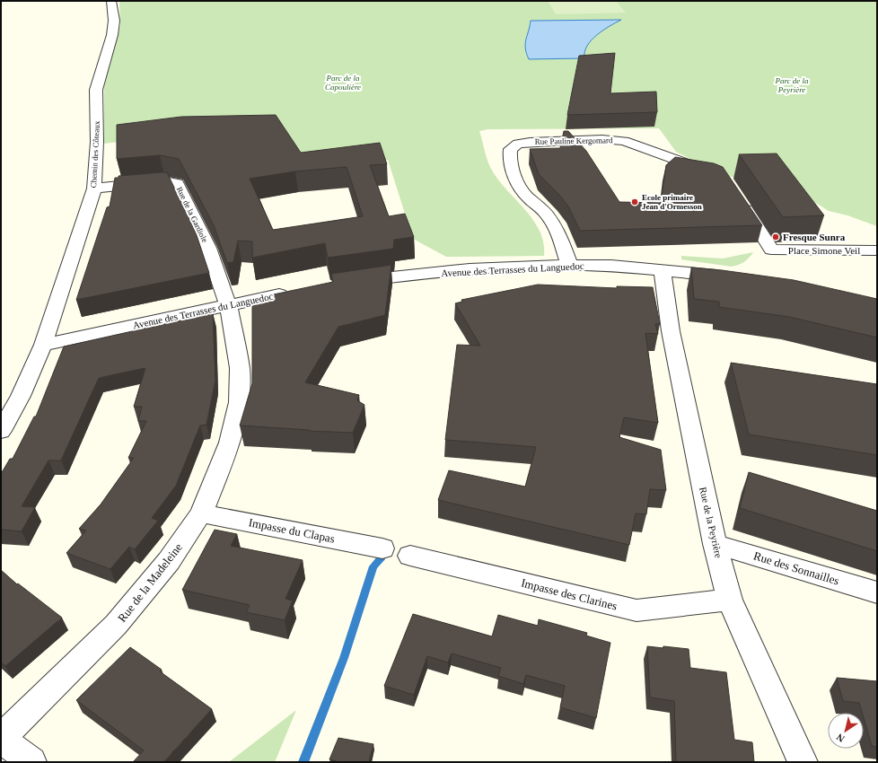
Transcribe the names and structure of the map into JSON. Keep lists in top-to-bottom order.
{
  "streets": {
    "street": [
      "Rue Pauline Kergomard",
      "Chemin des Côteaux",
      "Rue de la Gardiole",
      "Place Simone Veil",
      "Avenue des Terrasses du Languedoc",
      "Rue de la Peyrière",
      "Impasse du Clapas",
      "Rue des Sonnailles",
      "Rue de la Madeleine",
      "Impasse des Clarines"
    ]
  },
  "crossings": [
    ["Rue Pauline Kergomard", "Avenue des Terrasses du Languedoc"],
    ["Chemin des Côteaux", "Rue de la Gardiole"],
    ["Chemin des Côteaux", "Avenue des Terrasses du Languedoc"],
    ["Rue de la Gardiole", "Avenue des Terrasses du Languedoc"],
    ["Rue de la Gardiole", "Rue de la Madeleine"],
    ["Avenue des Terrasses du Languedoc", "Rue de la Peyrière"],
    ["Avenue des Terrasses du Languedoc", "Rue de la Madeleine"],
    ["Rue de la Peyrière", "Rue des Sonnailles"],
    ["Rue de la Peyrière", "Impasse des Clarines"],
    ["Impasse du Clapas", "Rue de la Madeleine"]
  ],
  "parks": ["Parc de la Capoulière", "Parc de la Peyrière"],
  "places": ["Ecole primaire Jean d'Ormesson", "Fresque Sunra"],
  "north": "bottom left"
}
